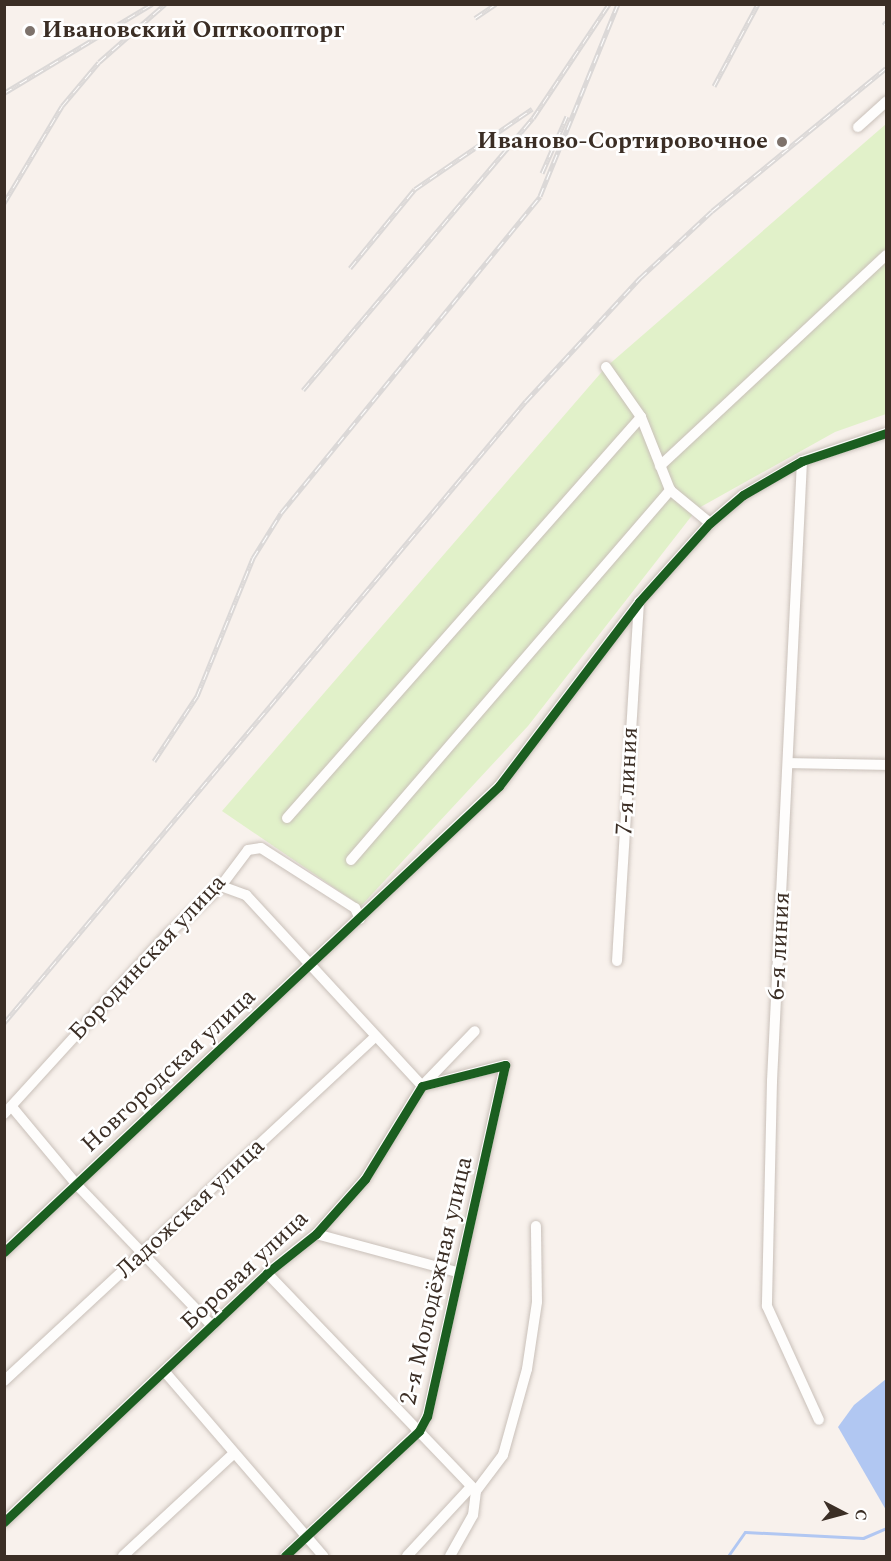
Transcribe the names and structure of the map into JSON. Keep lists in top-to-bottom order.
{
  "streets": {
    "street": [
      "7-я линия",
      "6-я линия",
      "Бородинская улица",
      "Новгородская улица",
      "Ладожская улица",
      "Боровая улица",
      "2-я Молодёжная улица"
    ]
  },
  "crossings": [
    ["7-я линия", "Новгородская улица"],
    ["6-я линия", "Новгородская улица"],
    ["Бородинская улица", "Новгородская улица"],
    ["Боровая улица", "2-я Молодёжная улица"]
  ],
  "places": ["Ивановский Опткоопторг", "Иваново-Сортировочное"],
  "north": "right"
}
